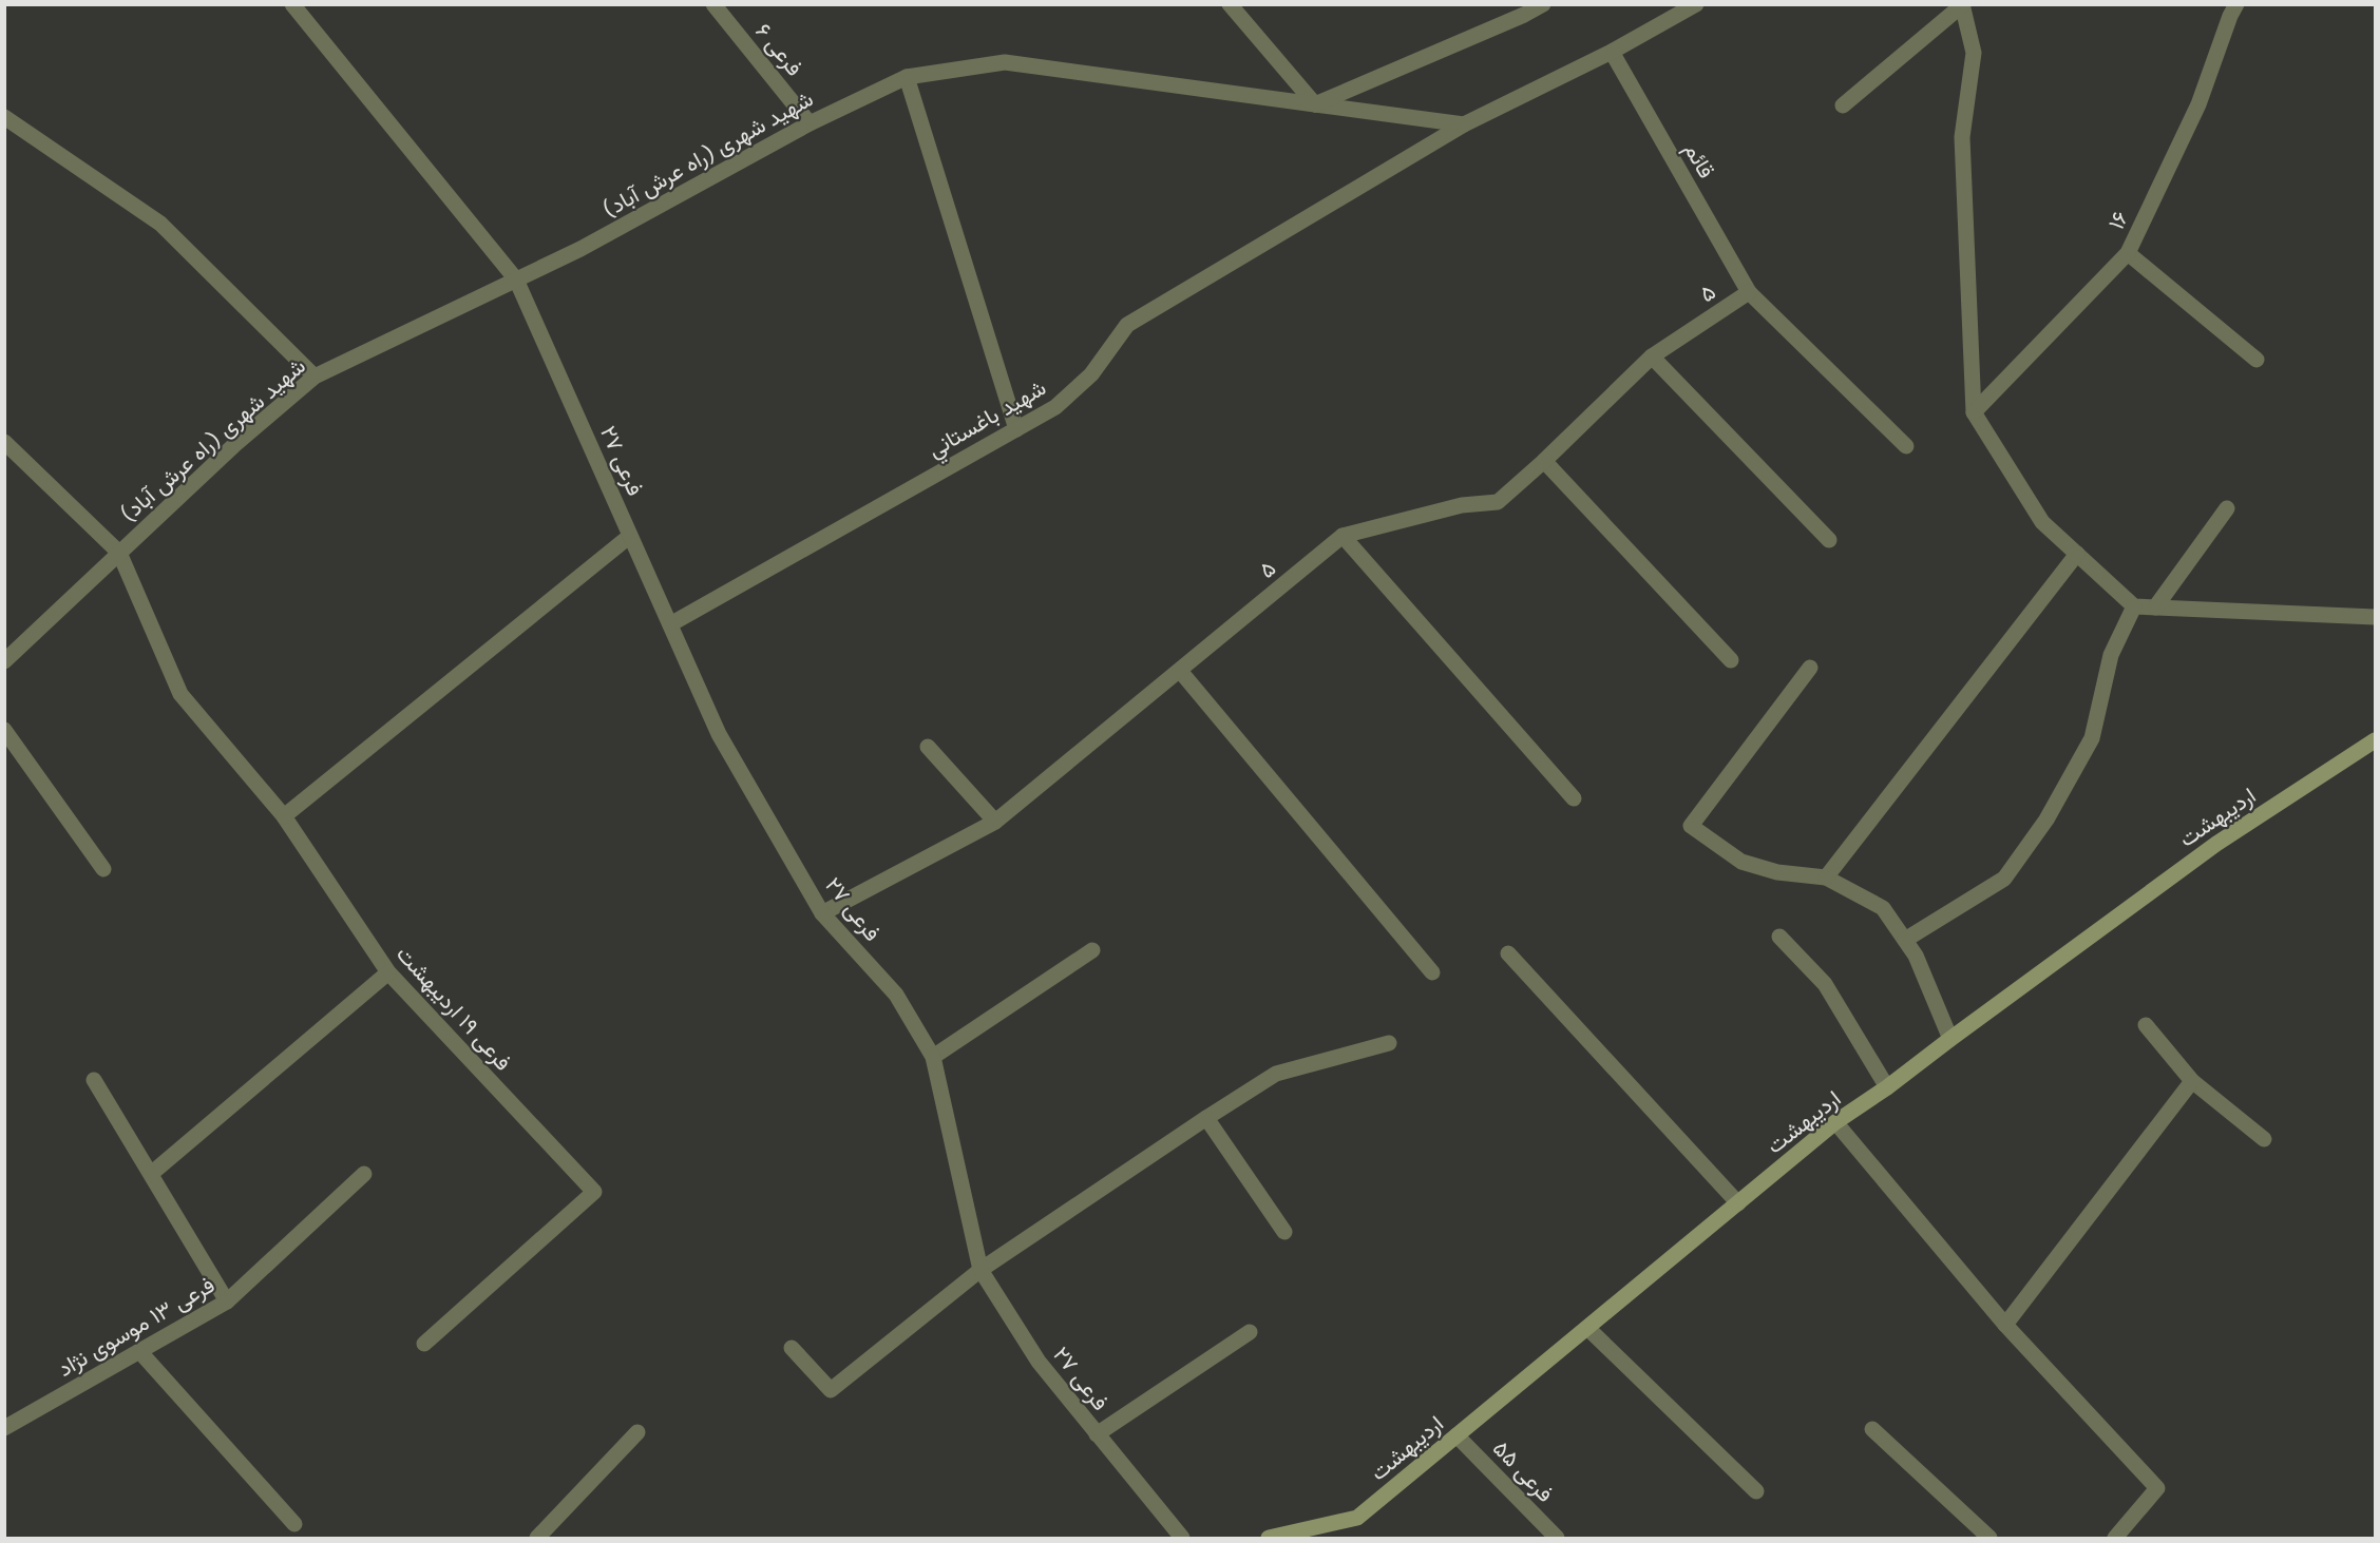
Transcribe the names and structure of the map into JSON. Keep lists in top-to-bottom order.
{
  "streets": {
    "main road": ["اردیبهشت"],
    "street": [
      "فرعی ۶",
      "شهید شهری (راه عرش آباد)",
      "قائم",
      "۱۶",
      "۵",
      "شهيد باغستاني",
      "فرعی ۲۷",
      "فرعی ۱۹ اردیبهشت",
      "فرعی ۱‍۳ موسوی نژاد",
      "فرعی ۵۵"
    ]
  },
  "crossings": [
    ["فرعی ۶", "شهید شهری (راه عرش آباد)"],
    ["شهید شهری (راه عرش آباد)", "شهيد باغستاني"],
    ["شهید شهری (راه عرش آباد)", "فرعی ۲۷"],
    ["شهید شهری (راه عرش آباد)", "فرعی ۱۹ اردیبهشت"],
    ["قائم", "۵"],
    ["قائم", "شهيد باغستاني"],
    ["۵", "فرعی ۲۷"],
    ["شهيد باغستاني", "فرعی ۲۷"],
    ["اردیبهشت", "فرعی ۵۵"]
  ]
}
